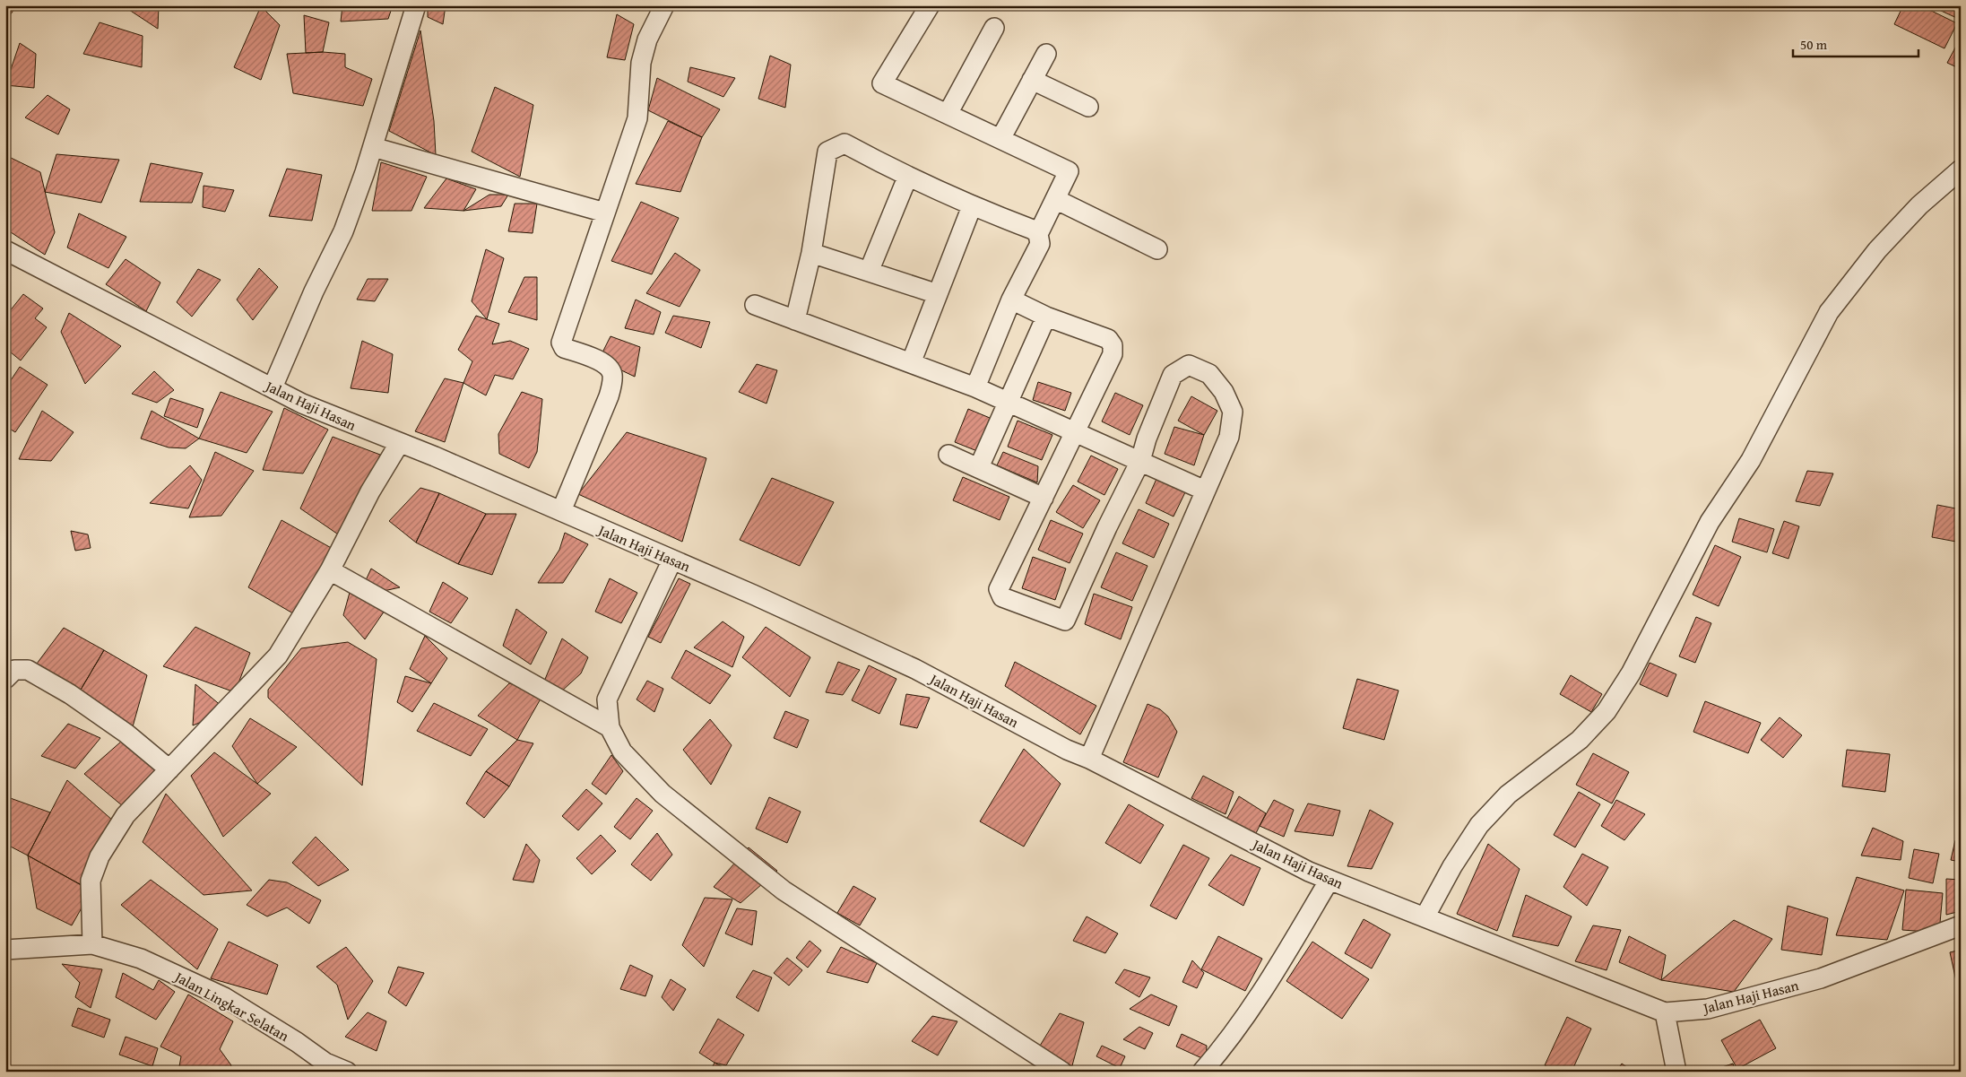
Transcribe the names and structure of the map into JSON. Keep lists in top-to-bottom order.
{
  "streets": {
    "street": ["Jalan Haji Hasan", "Jalan Lingkar Selatan"]
  },
  "scale_bar": "50 m"
}
